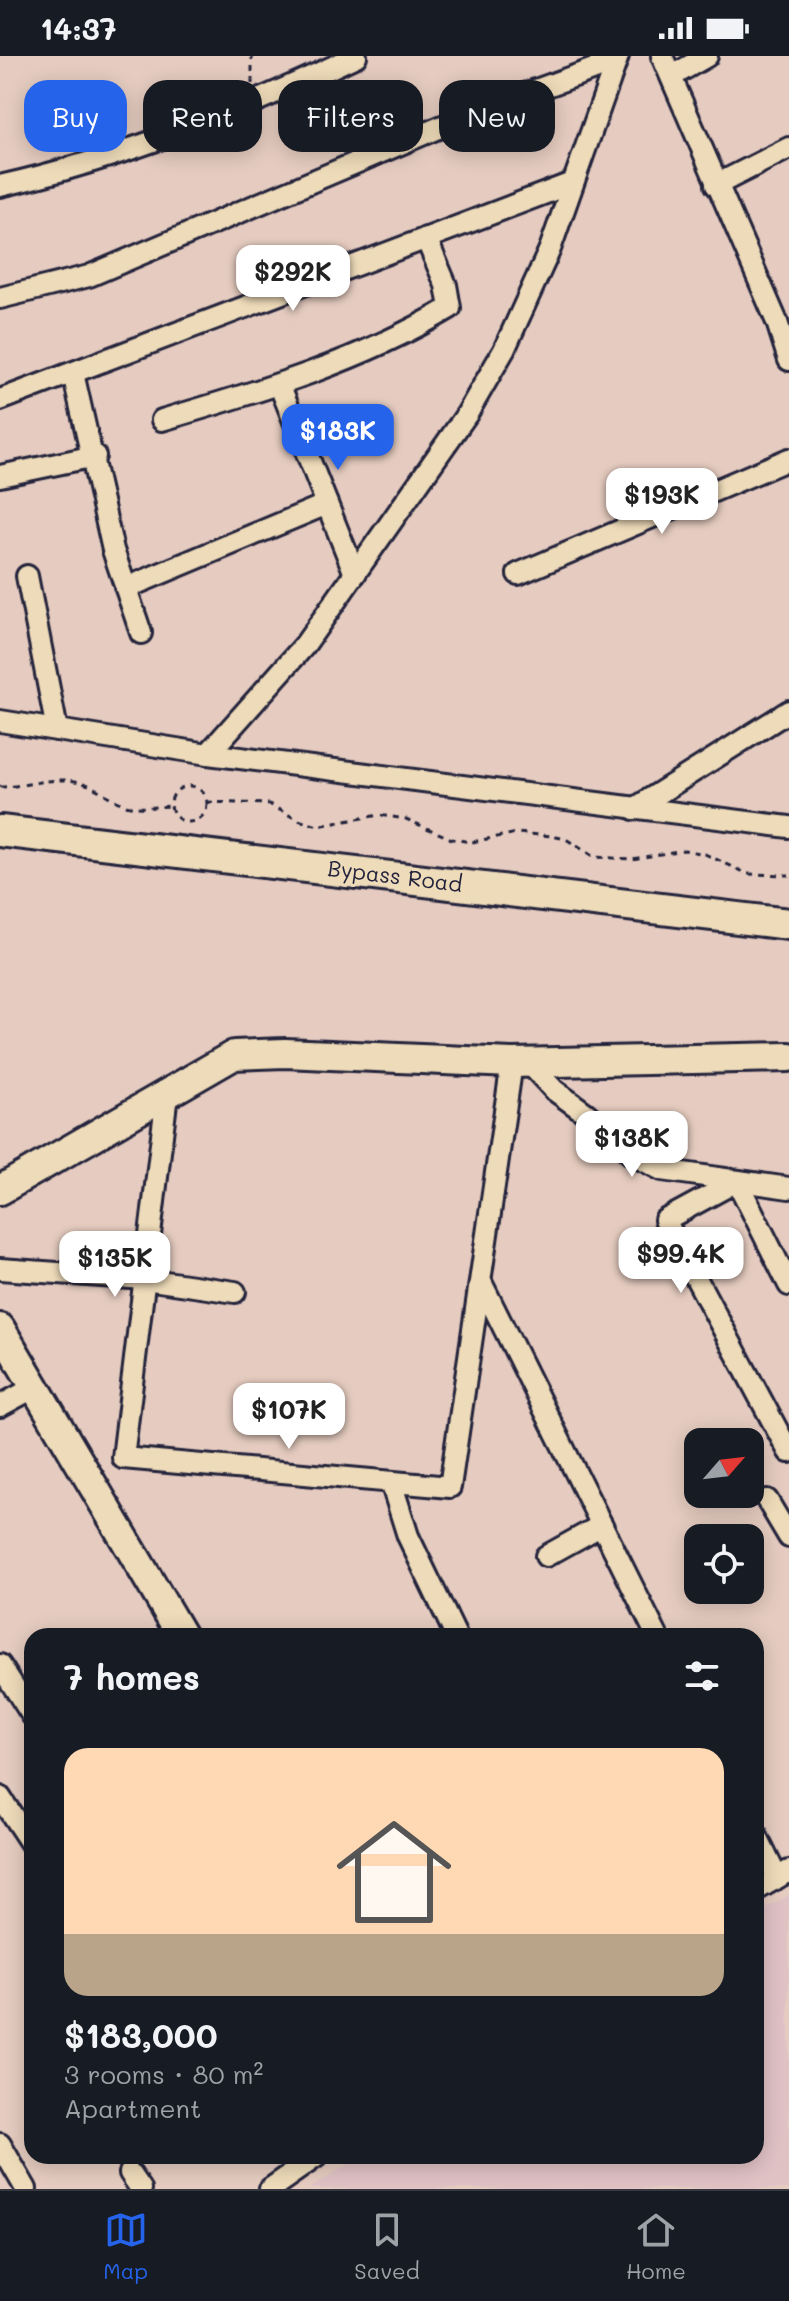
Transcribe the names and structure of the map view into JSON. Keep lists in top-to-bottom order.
{
  "streets": {
    "main road": ["Bypass Road"]
  },
  "north": "top right",
  "page": {
    "status": "14:37",
    "chip": [
      "Buy",
      "Rent",
      "Filters",
      "New"
    ],
    "price": [
      "$292K",
      "$183K",
      "$193K",
      "$138K",
      "$99.4K",
      "$135K",
      "$107K"
    ],
    "heading": "7 homes",
    "list": [
      {
        "name": "$183,000",
        "note": "3 rooms · 80 m² · Apartment"
      }
    ],
    "tabs": ["Map", "Saved", "Home"]
  }
}
